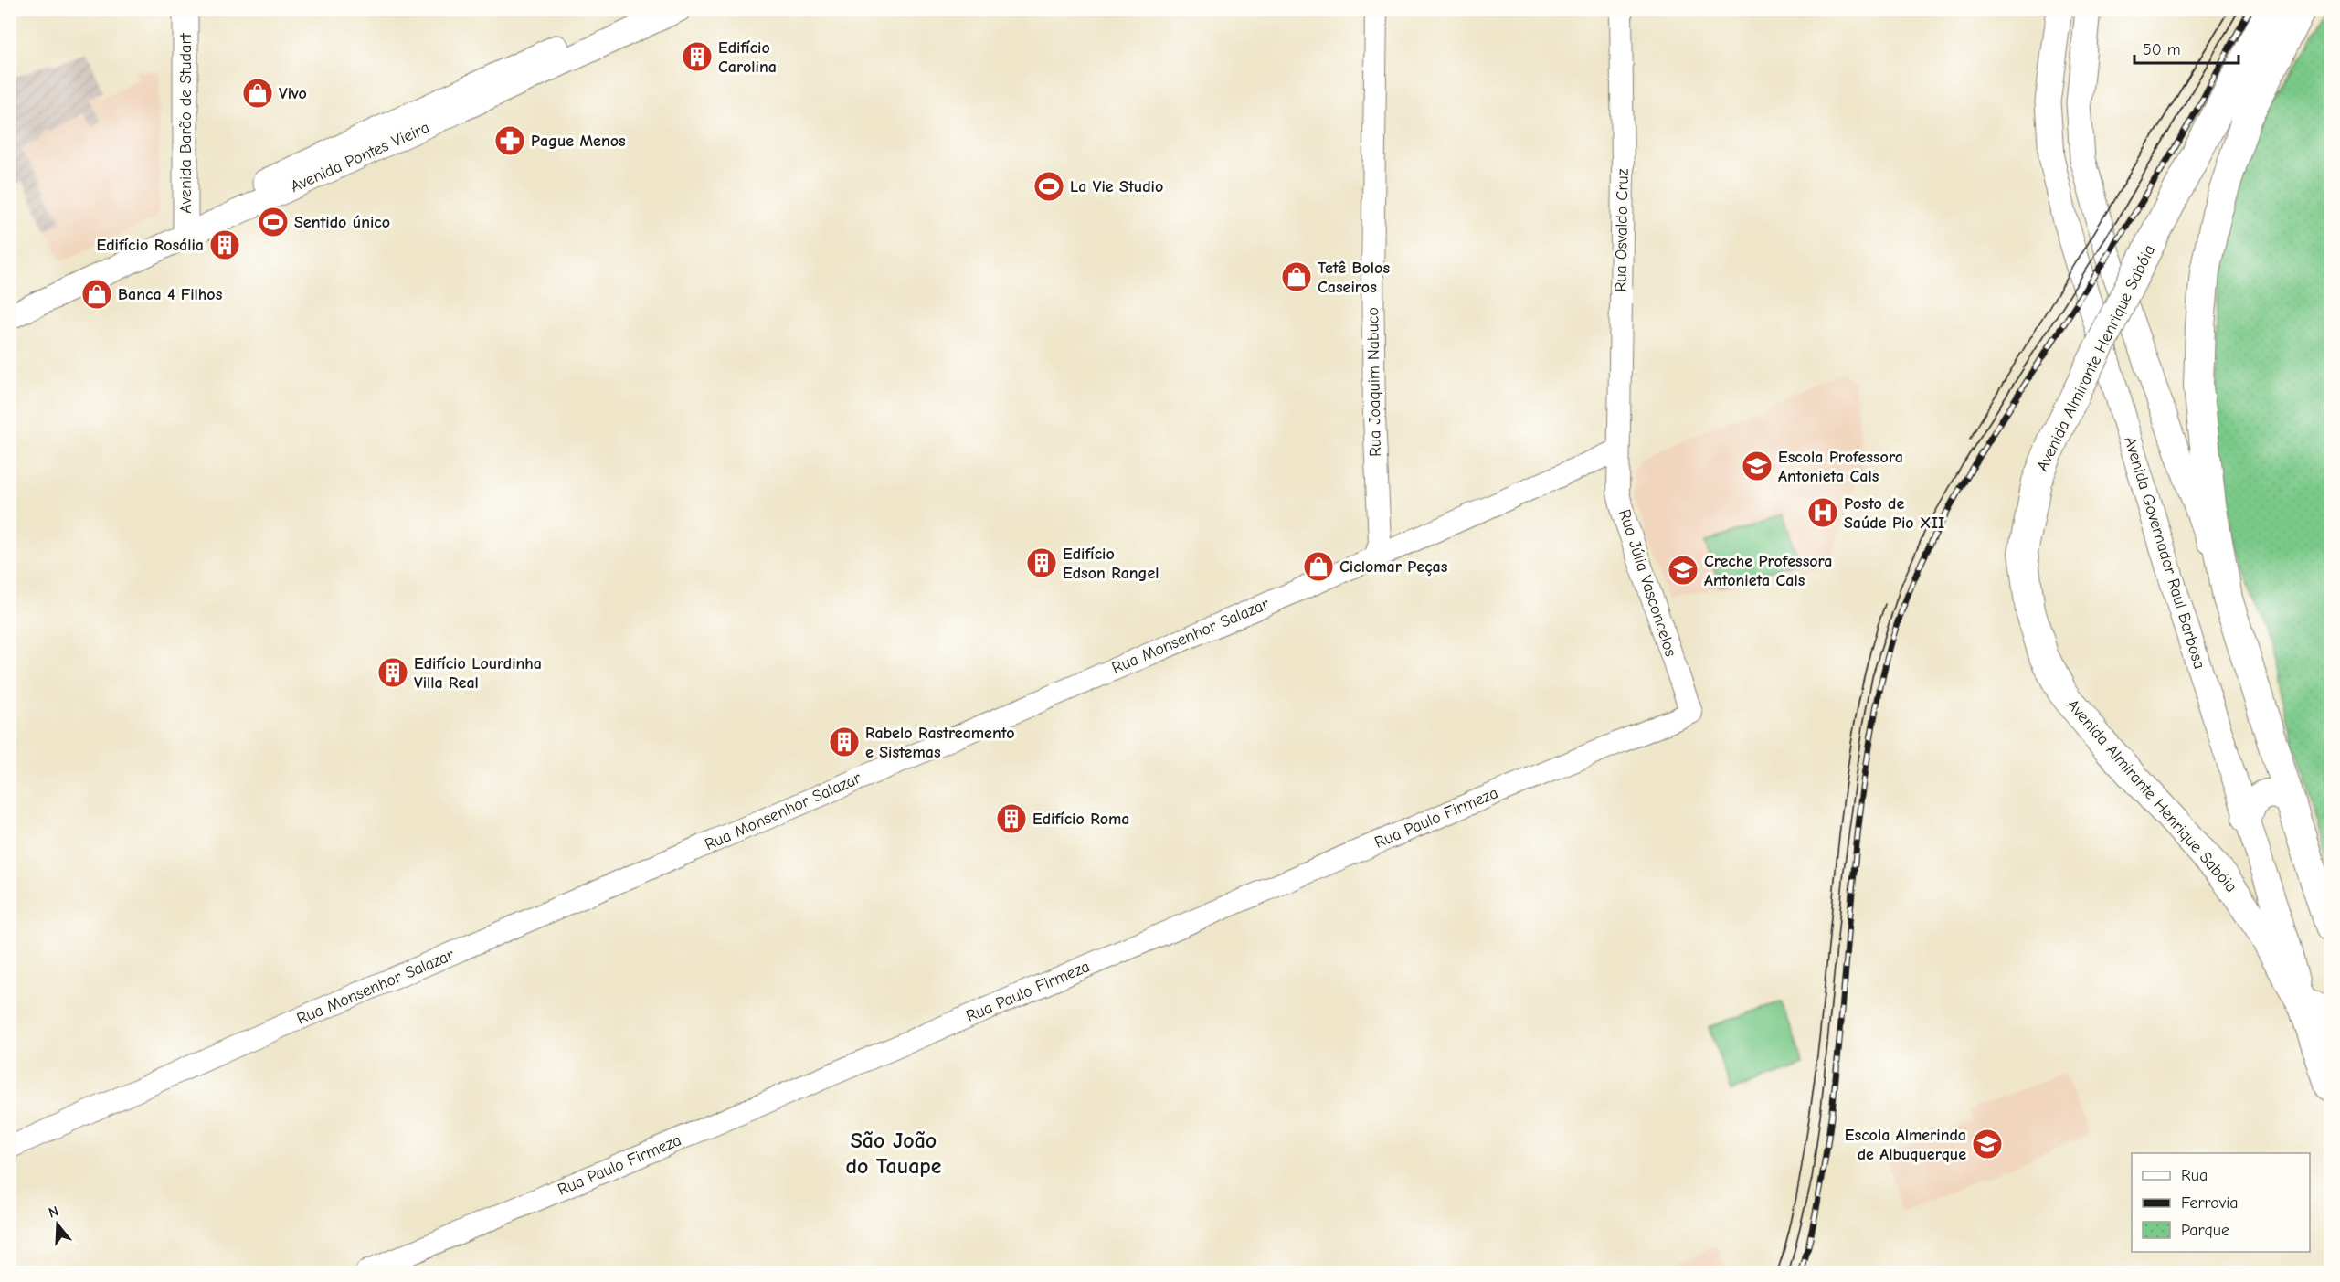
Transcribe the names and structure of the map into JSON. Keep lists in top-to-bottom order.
{
  "streets": {
    "highway": ["Avenida Almirante Henrique Sabóia", "Avenida Governador Raul Barbosa"],
    "main road": ["Avenida Barão de Studart", "Avenida Pontes Vieira"],
    "street": [
      "Rua Osvaldo Cruz",
      "Rua Joaquim Nabuco",
      "Rua Júlia Vasconcelos",
      "Rua Monsenhor Salazar",
      "Rua Paulo Firmeza"
    ]
  },
  "crossings": [
    ["Avenida Barão de Studart", "Avenida Pontes Vieira"],
    ["Rua Osvaldo Cruz", "Rua Júlia Vasconcelos"],
    ["Rua Osvaldo Cruz", "Rua Monsenhor Salazar"],
    ["Avenida Almirante Henrique Sabóia", "Avenida Governador Raul Barbosa"],
    ["Rua Joaquim Nabuco", "Rua Monsenhor Salazar"],
    ["Rua Júlia Vasconcelos", "Rua Monsenhor Salazar"],
    ["Rua Júlia Vasconcelos", "Rua Paulo Firmeza"]
  ],
  "districts": ["São João do Tauape"],
  "places": {
    "building": [
      "Edifício Carolina",
      "Edifício Rosália",
      "Edifício Edson Rangel",
      "Edifício Lourdinha Villa Real",
      "Rabelo Rastreamento e Sistemas",
      "Edifício Roma"
    ],
    "shop": [
      "Vivo",
      "Tetê Bolos Caseiros",
      "Banca 4 Filhos",
      "Ciclomar Peças"
    ],
    "pharmacy": ["Pague Menos"],
    "sports": ["La Vie Studio", "Sentido único"],
    "school or university": ["Escola Professora Antonieta Cals", "Creche Professora Antonieta Cals", "Escola Almerinda de Albuquerque"],
    "hospital": ["Posto de Saúde Pio XII"]
  },
  "legend": ["Rua", "Ferrovia", "Parque"],
  "scale_bar": "50 m",
  "north": "top"
}
